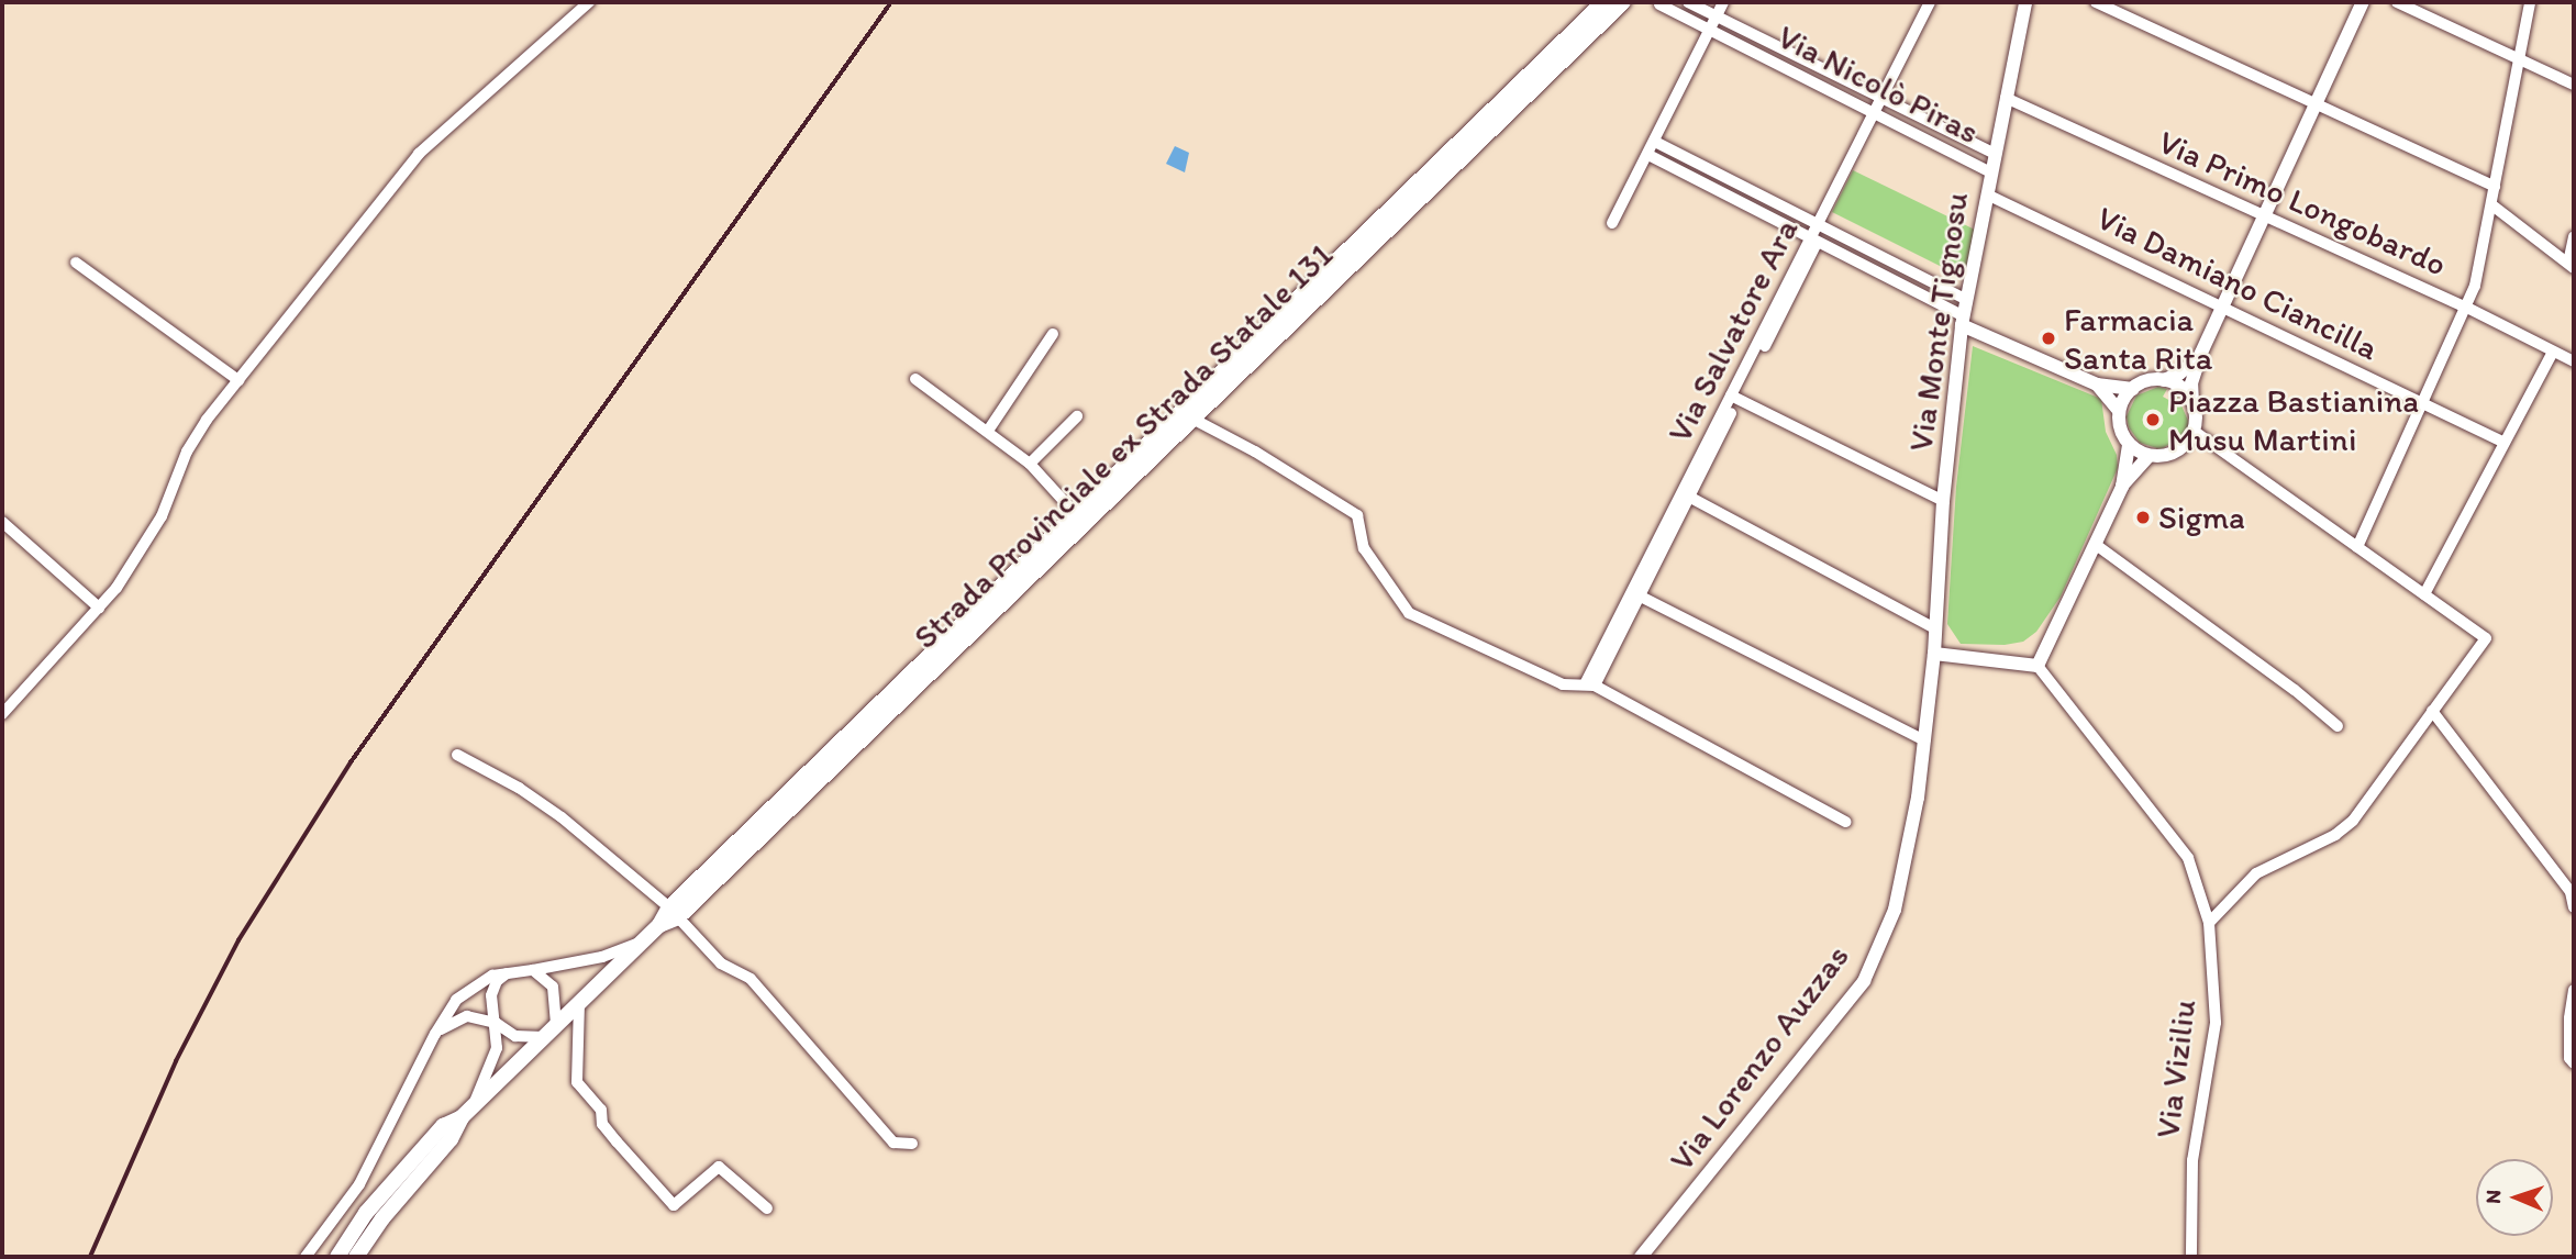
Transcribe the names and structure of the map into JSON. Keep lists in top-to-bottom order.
{
  "streets": {
    "main road": ["Strada Provinciale ex Strada Statale 131"],
    "street": [
      "Via Nicolò Piras",
      "Via Primo Longobardo",
      "Via Damiano Ciancilla",
      "Via Monte Tignosu",
      "Via Salvatore Ara",
      "Via Lorenzo Auzzas",
      "Via Viziliu"
    ]
  },
  "crossings": [
    ["Via Nicolò Piras", "Via Monte Tignosu"],
    ["Via Nicolò Piras", "Via Salvatore Ara"],
    ["Via Primo Longobardo", "Via Monte Tignosu"],
    ["Via Damiano Ciancilla", "Via Monte Tignosu"],
    ["Via Monte Tignosu", "Via Lorenzo Auzzas"]
  ],
  "places": ["Farmacia Santa Rita", "Piazza Bastianina Musu Martini", "Sigma"],
  "north": "left"
}
